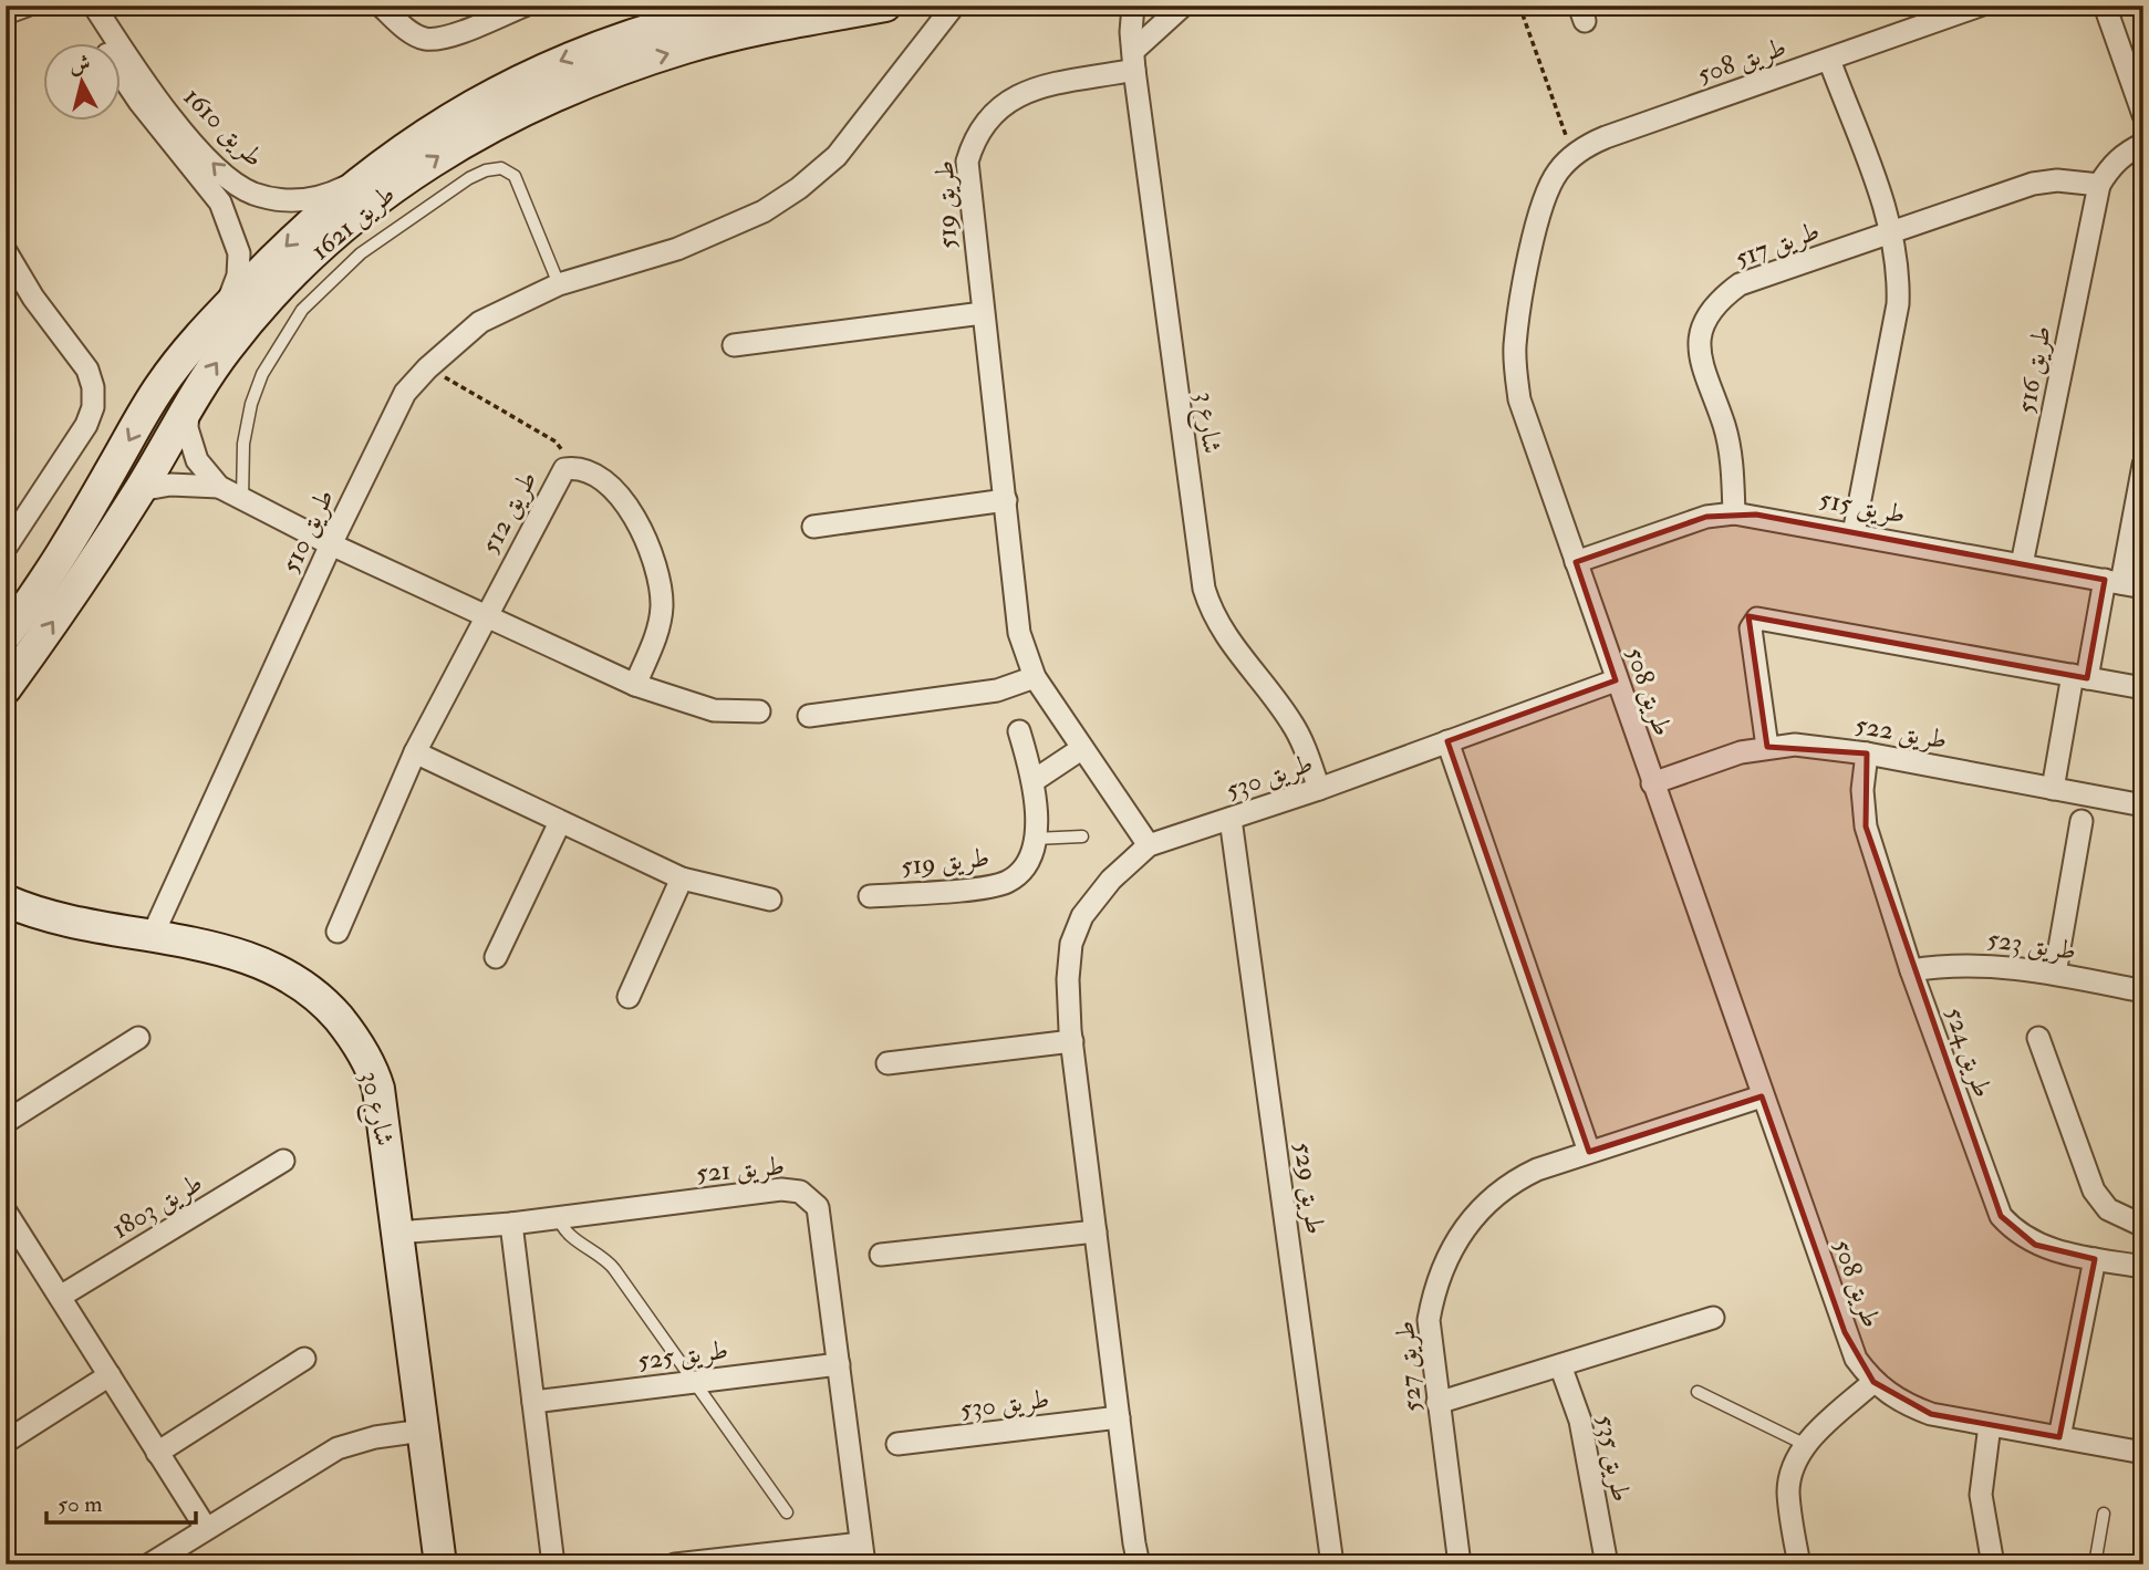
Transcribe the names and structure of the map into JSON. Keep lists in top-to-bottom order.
{
  "streets": {
    "street": [
      "طريق 508",
      "طريق 1610",
      "طريق 519",
      "طريق 1621",
      "طريق 517",
      "طريق 516",
      "شارع 3",
      "طريق 515",
      "طريق 512",
      "طريق 510",
      "طريق 522",
      "طريق 530",
      "طريق 523",
      "طريق 524",
      "شارع 30",
      "طريق 521",
      "طريق 529",
      "طريق 1803",
      "طريق 525",
      "طريق 527",
      "طريق 535"
    ]
  },
  "crossings": [
    ["طريق 508", "طريق 515"],
    ["طريق 508", "طريق 522"],
    ["طريق 508", "طريق 530"],
    ["طريق 508", "طريق 527"],
    ["طريق 1610", "طريق 1621"],
    ["طريق 519", "شارع 3"],
    ["طريق 519", "طريق 530"],
    ["طريق 517", "طريق 515"],
    ["طريق 516", "طريق 515"],
    ["شارع 3", "طريق 530"],
    ["طريق 510", "شارع 30"],
    ["طريق 522", "طريق 524"],
    ["طريق 530", "طريق 529"],
    ["طريق 523", "طريق 524"],
    ["شارع 30", "طريق 521"],
    ["طريق 521", "طريق 525"]
  ],
  "scale_bar": "50 m",
  "north": "top"
}
